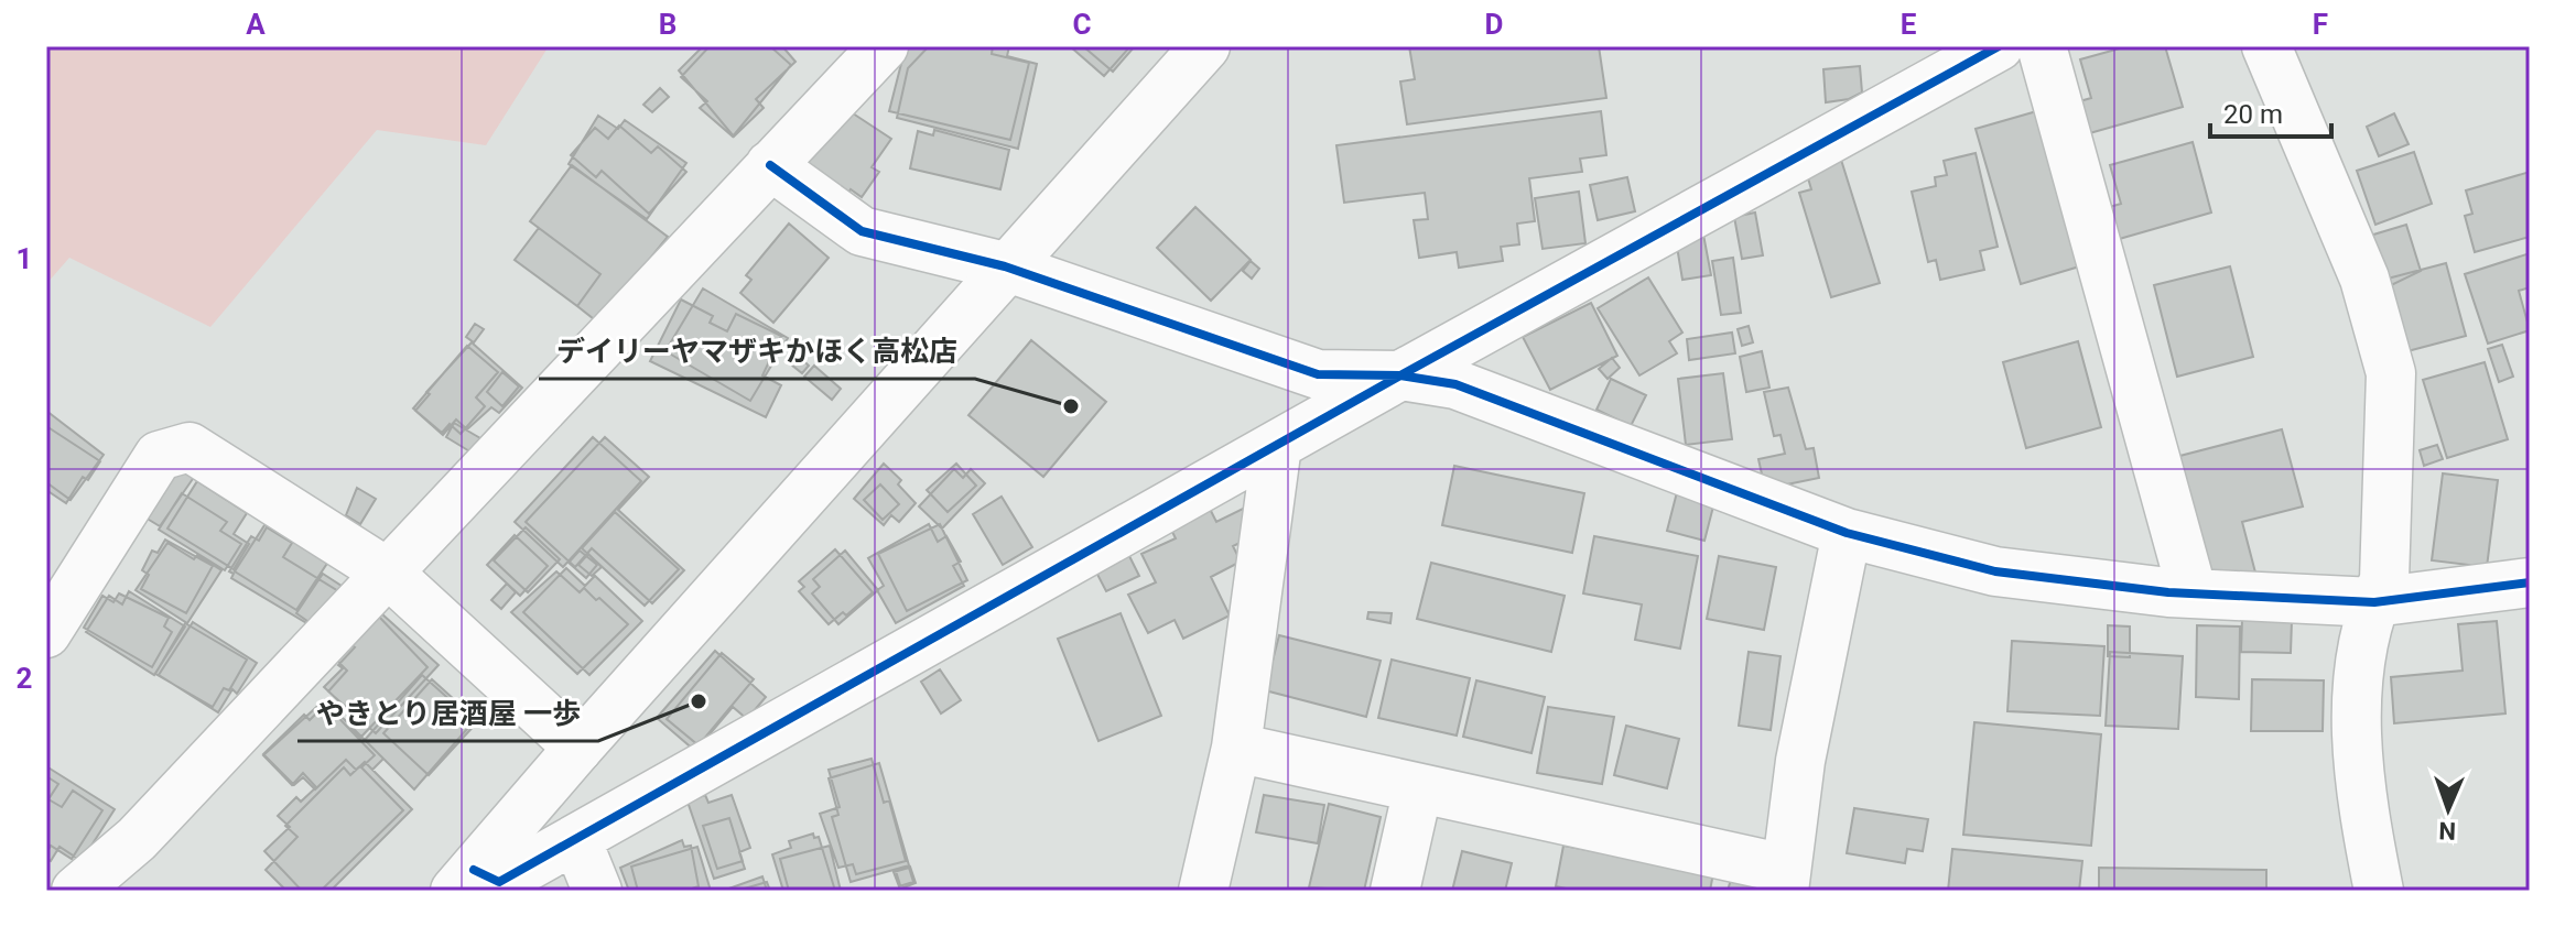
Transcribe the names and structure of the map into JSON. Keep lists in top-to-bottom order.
{
  "places": ["デイリーヤマザキかほく高松店", "やきとり居酒屋 一歩"],
  "scale_bar": "20 m",
  "north": "bottom",
  "grid": {
    "columns": [
      "A",
      "B",
      "C",
      "D",
      "E",
      "F"
    ],
    "rows": ["1", "2"]
  }
}
